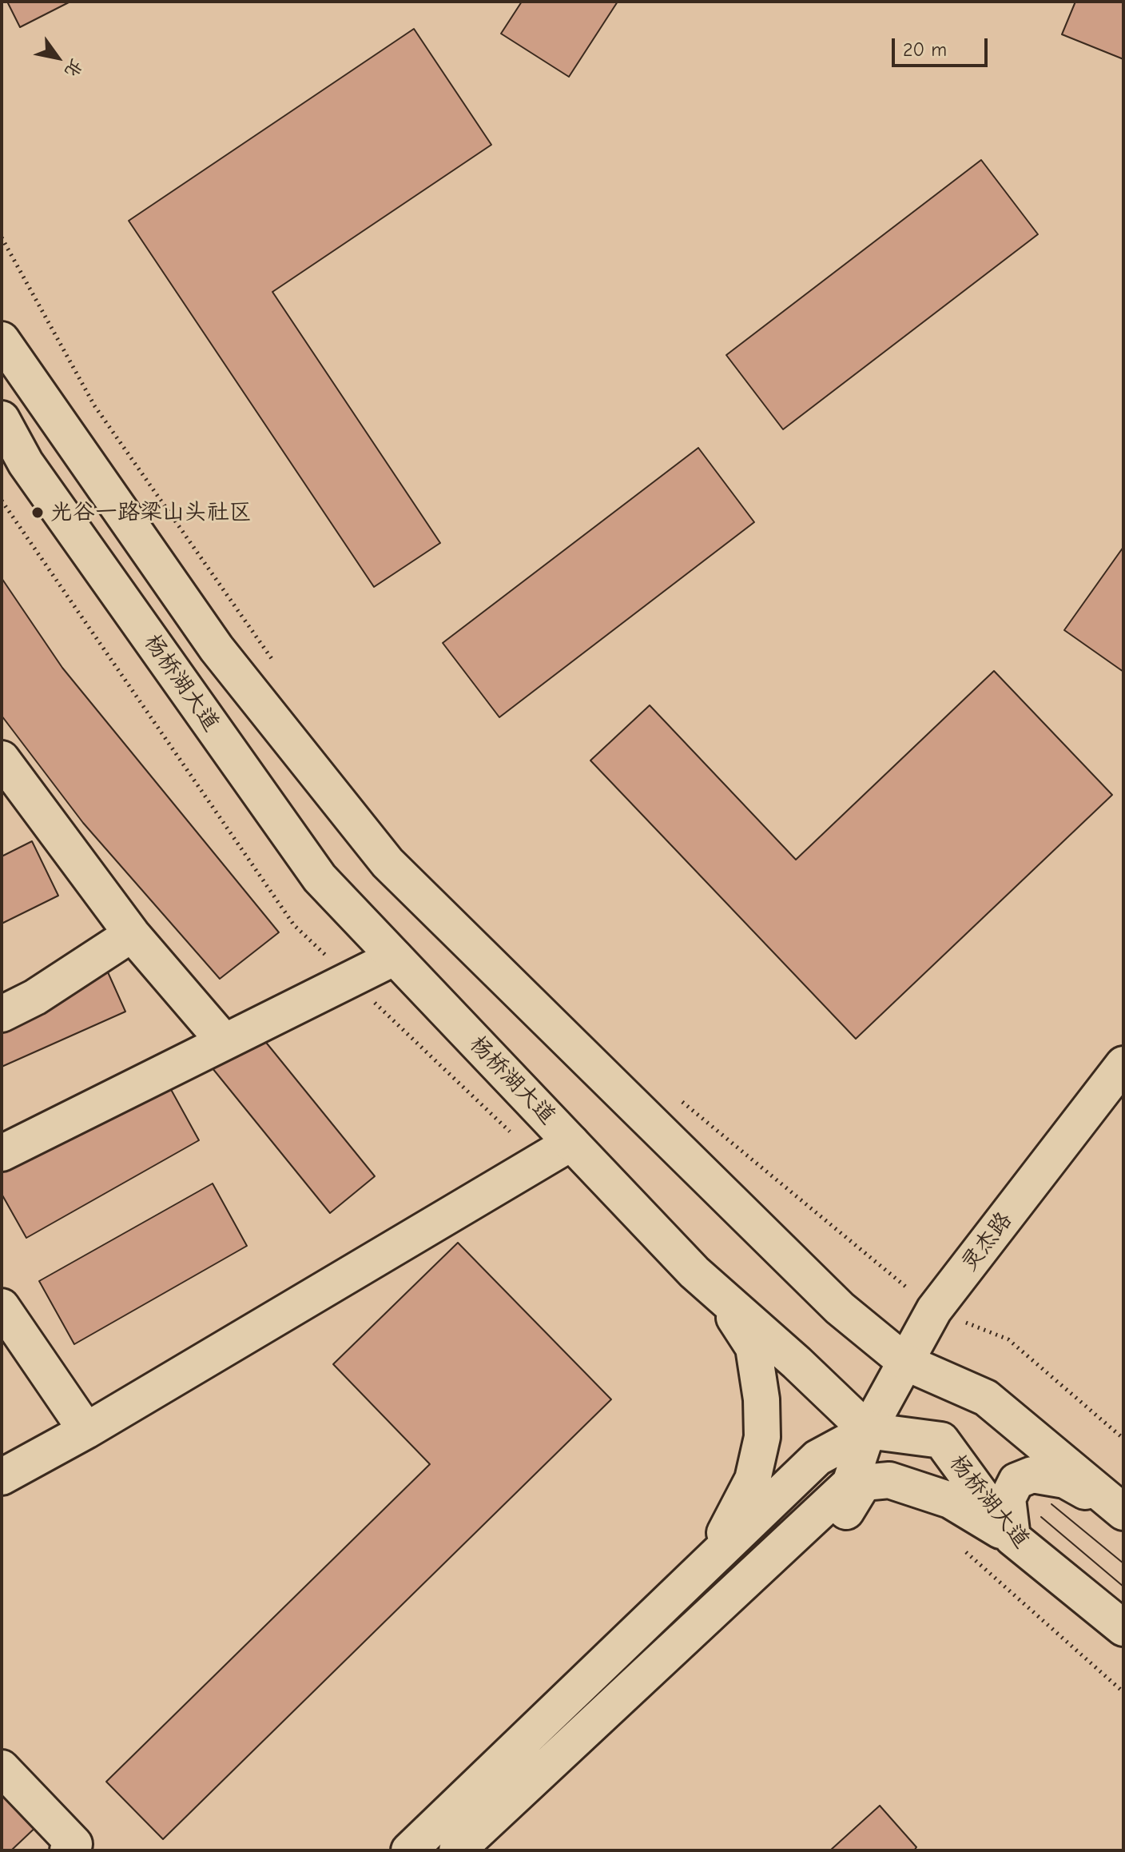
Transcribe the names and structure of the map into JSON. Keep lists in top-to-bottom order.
{
  "streets": {
    "main road": ["杨桥湖大道", "灵杰路"]
  },
  "crossings": [
    ["杨桥湖大道", "灵杰路"]
  ],
  "places": ["光谷一路梁山头社区"],
  "scale_bar": "20 m",
  "north": "bottom right"
}
